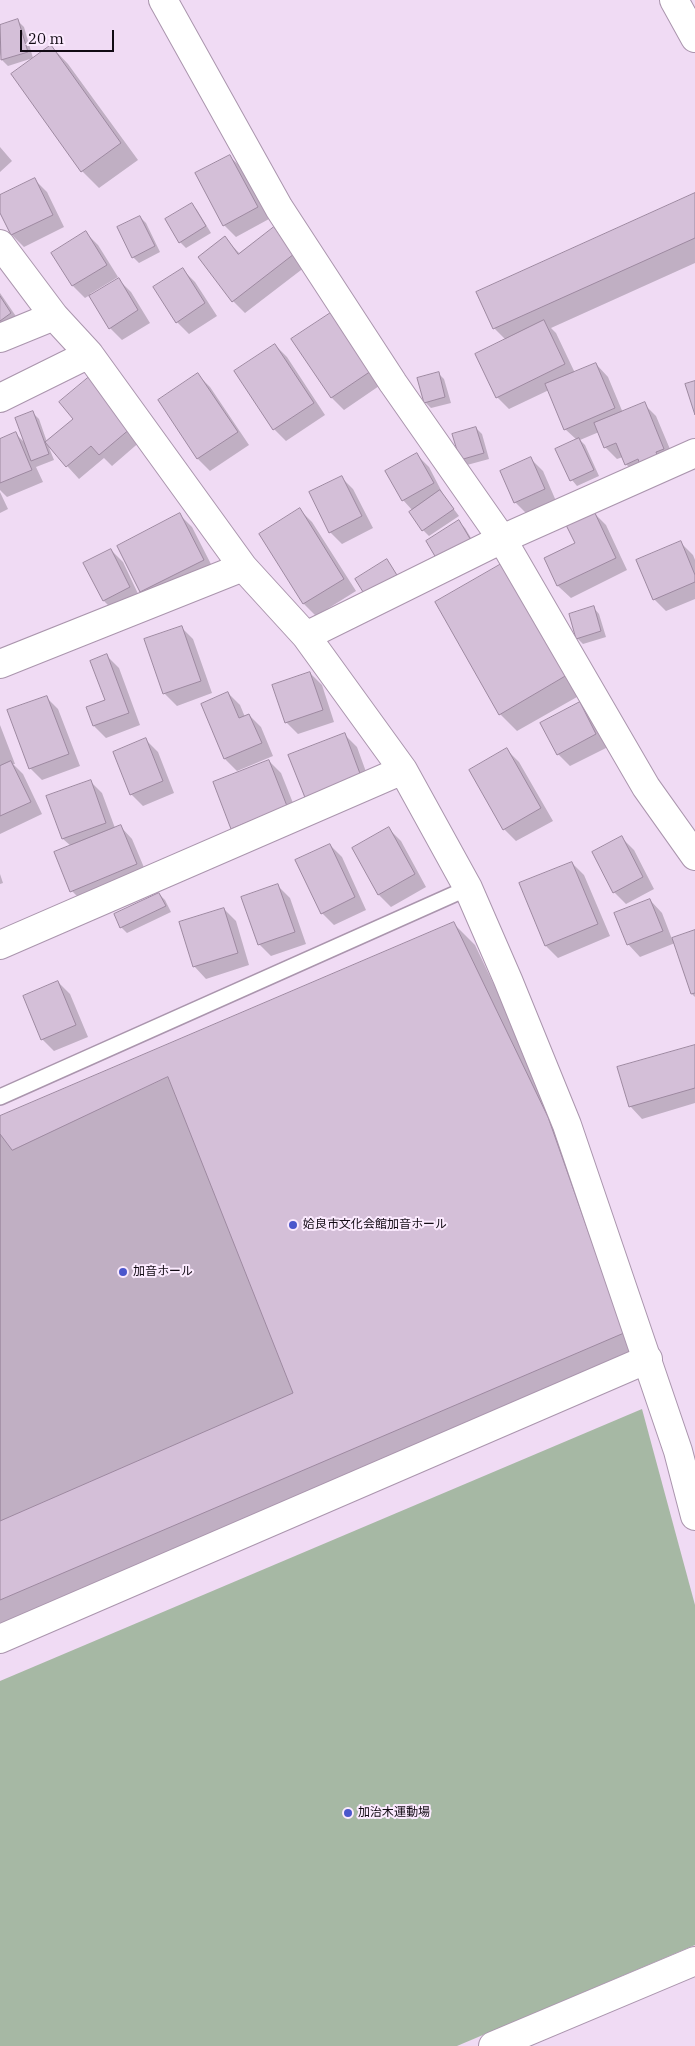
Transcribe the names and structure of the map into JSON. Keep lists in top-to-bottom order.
{
  "places": ["姶良市文化会館加音ホール", "加音ホール", "加治木運動場"],
  "scale_bar": "20 m"
}
